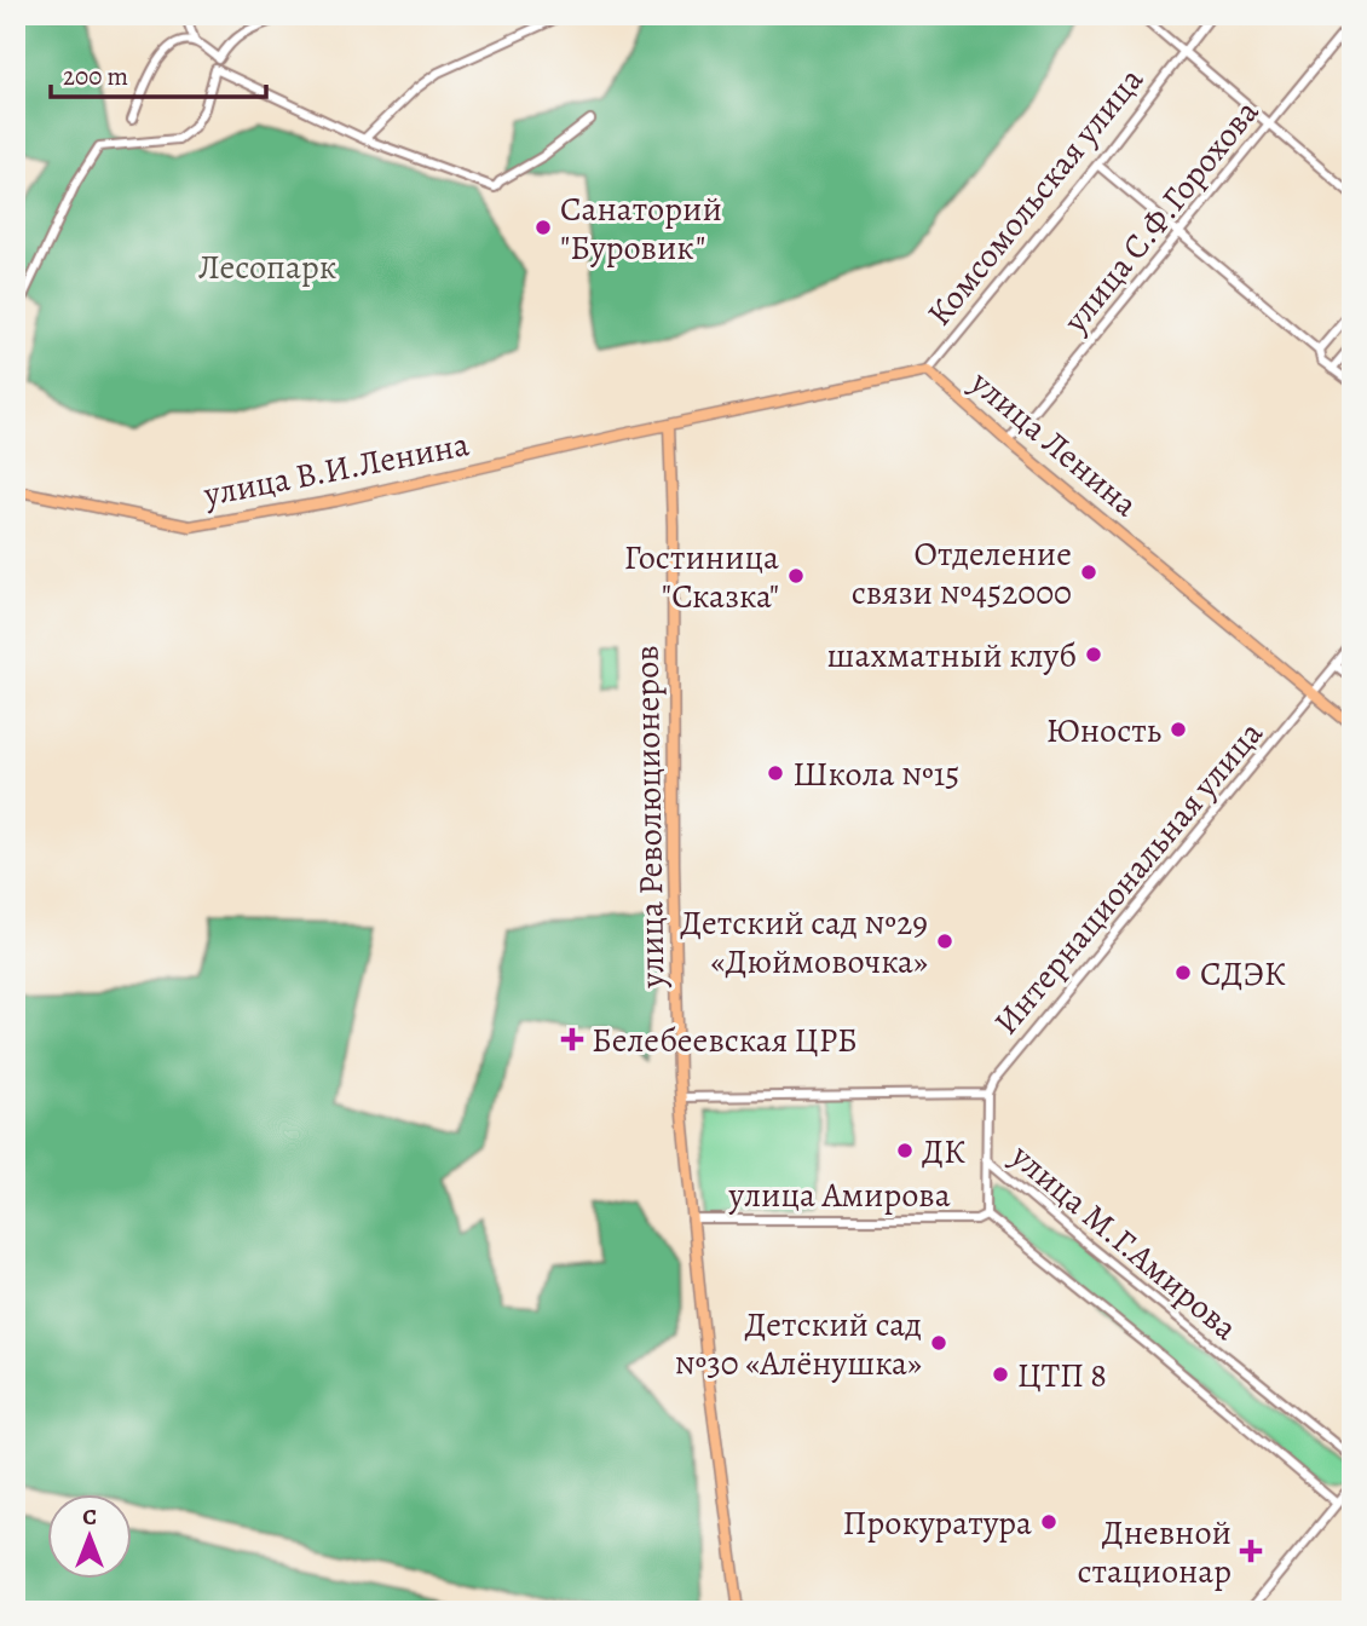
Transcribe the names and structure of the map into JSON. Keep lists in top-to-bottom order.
{
  "streets": {
    "main road": ["улица Ленина", "улица В.И.Ленина", "улица Революционеров"],
    "street": [
      "Комсомольская улица",
      "улица С.Ф.Горохова",
      "Интернациональная улица",
      "улица Амирова",
      "улица М.Г.Амирова"
    ]
  },
  "crossings": [
    ["Комсомольская улица", "улица Ленина"],
    ["улица С.Ф.Горохова", "улица Ленина"],
    ["улица Ленина", "улица В.И.Ленина"],
    ["улица Ленина", "улица Революционеров"],
    ["улица Ленина", "Интернациональная улица"],
    ["улица В.И.Ленина", "улица Революционеров"],
    ["улица Революционеров", "улица Амирова"],
    ["улица Амирова", "улица М.Г.Амирова"]
  ],
  "parks": ["Лесопарк"],
  "places": {
    "other": [
      "Санаторий \"Буровик\"",
      "Отделение связи №452000",
      "Гостиница \"Сказка\"",
      "шахматный клуб",
      "Юность",
      "Школа №15",
      "Детский сад №29 «Дюймовочка»",
      "СДЭК",
      "ДК",
      "Детский сад №30 «Алёнушка»",
      "ЦТП 8",
      "Прокуратура"
    ],
    "health": ["Белебеевская ЦРБ", "Дневной стационар"]
  },
  "scale_bar": "200 m",
  "north": "top"
}
